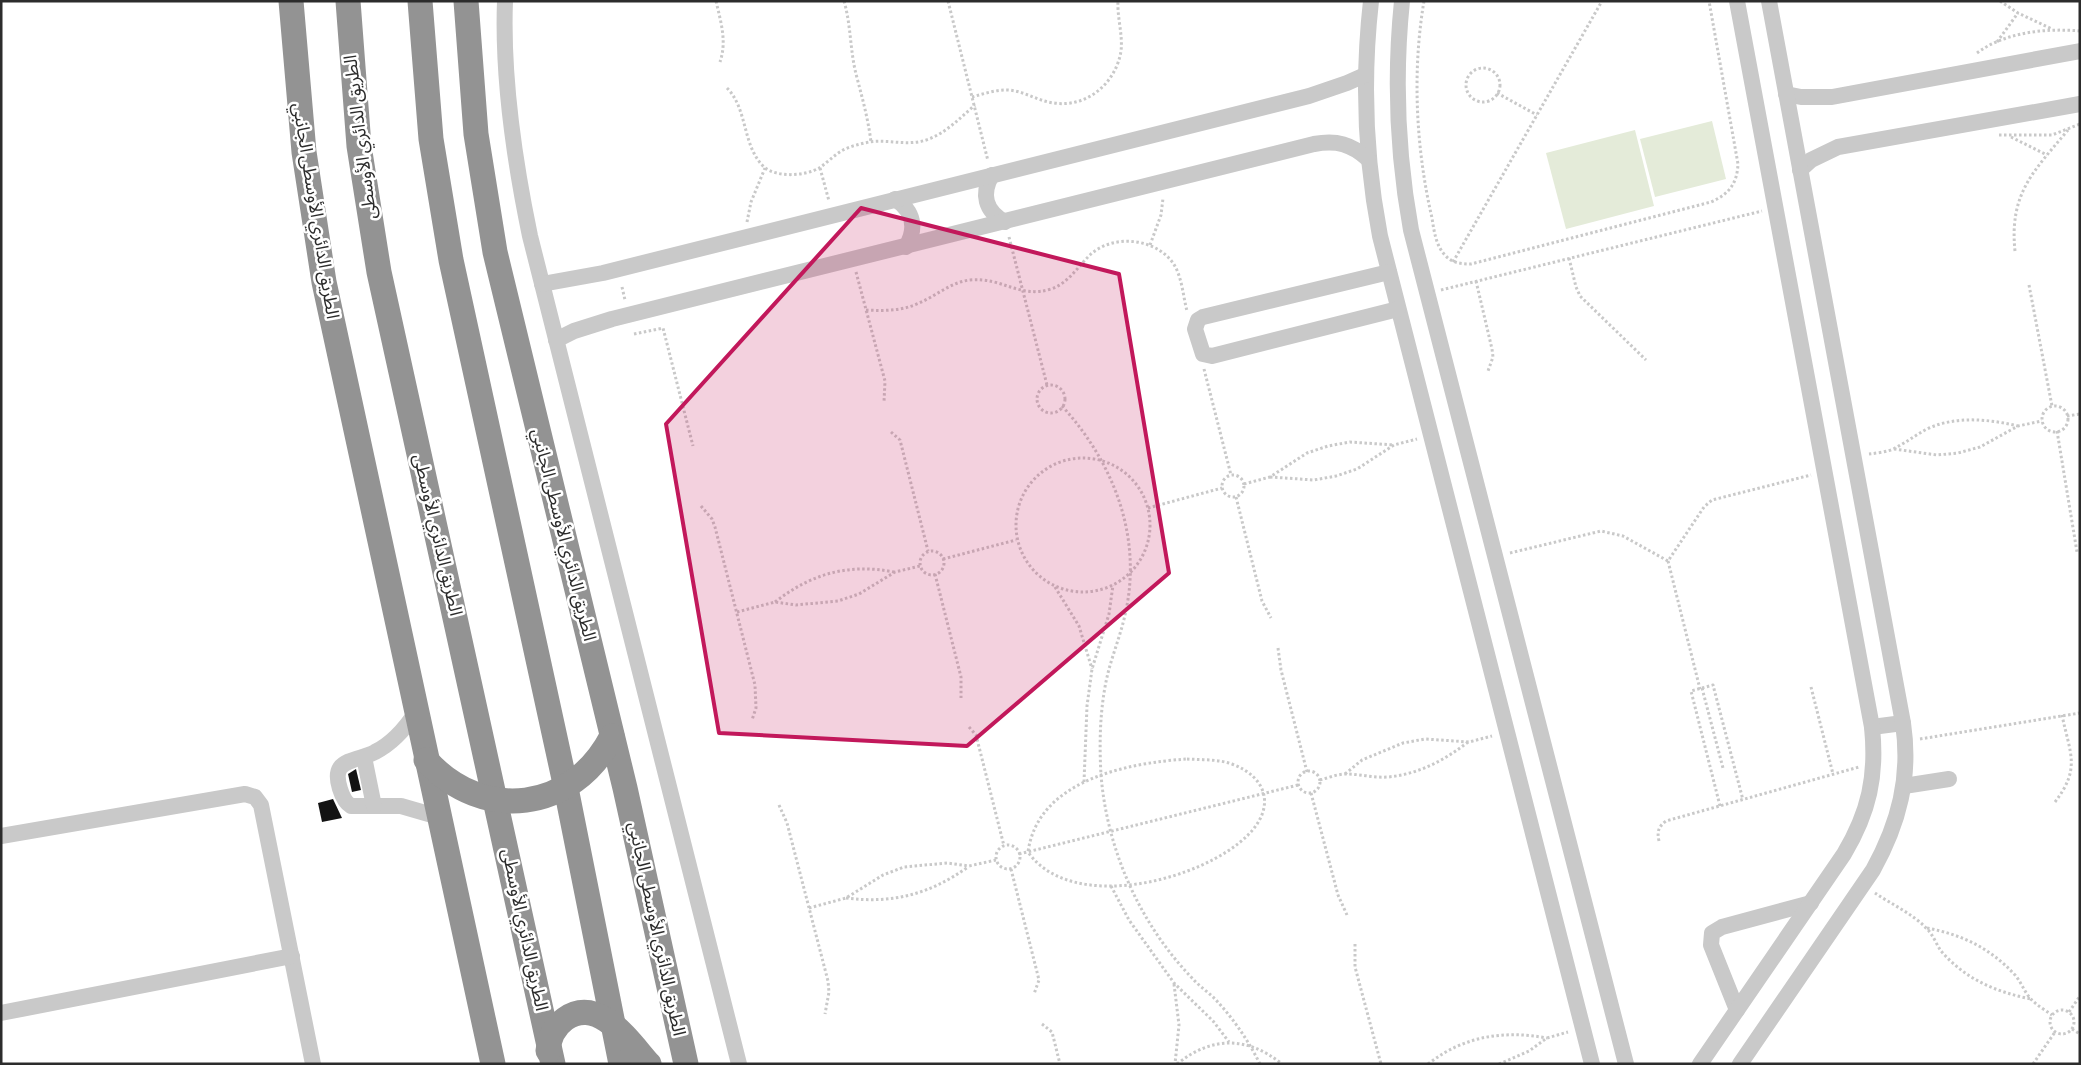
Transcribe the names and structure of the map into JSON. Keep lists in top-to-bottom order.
{
  "streets": {
    "highway": ["الطريق الدائري الأوسطى", "الطريق الدائري الأوسطى الجانبي"]
  }
}
